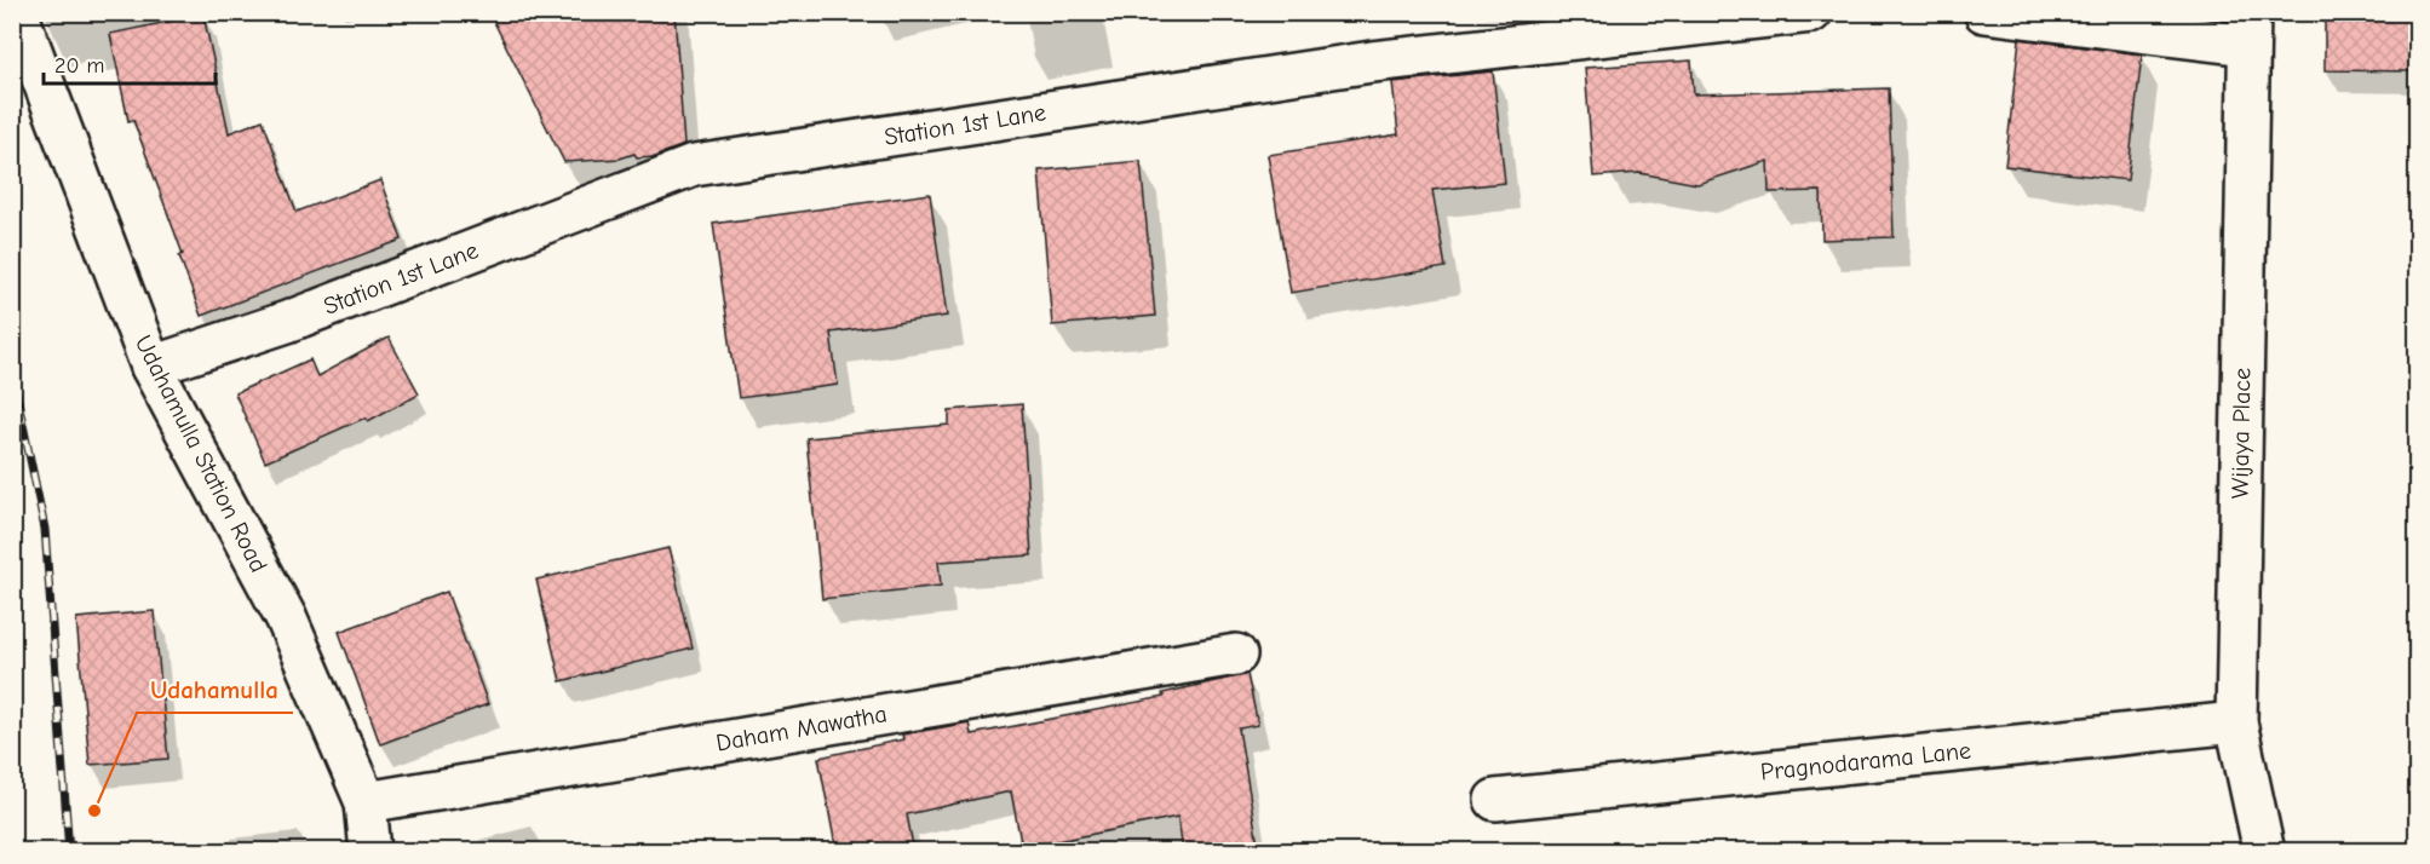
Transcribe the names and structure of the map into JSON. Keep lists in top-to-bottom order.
{
  "streets": {
    "street": [
      "Station 1st Lane",
      "Wijaya Place",
      "Udahamulla Station Road",
      "Daham Mawatha",
      "Pragnodarama Lane"
    ]
  },
  "crossings": [
    ["Station 1st Lane", "Udahamulla Station Road"],
    ["Wijaya Place", "Pragnodarama Lane"],
    ["Udahamulla Station Road", "Daham Mawatha"]
  ],
  "places": ["Udahamulla"],
  "scale_bar": "20 m"
}
